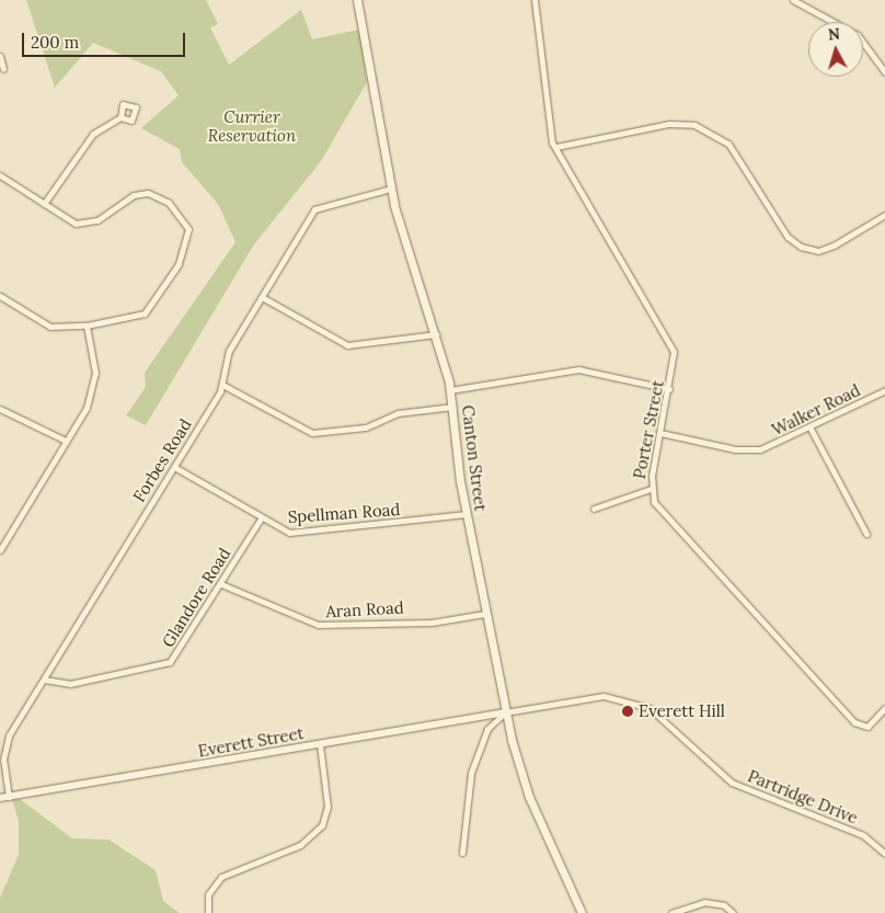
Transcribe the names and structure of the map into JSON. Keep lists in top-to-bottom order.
{
  "streets": {
    "main road": ["Canton Street"],
    "street": [
      "Walker Road",
      "Porter Street",
      "Forbes Road",
      "Spellman Road",
      "Glandore Road",
      "Aran Road",
      "Everett Street",
      "Partridge Drive"
    ]
  },
  "crossings": [
    ["Walker Road", "Porter Street"],
    ["Canton Street", "Forbes Road"],
    ["Canton Street", "Spellman Road"],
    ["Canton Street", "Aran Road"],
    ["Canton Street", "Everett Street"],
    ["Canton Street", "Partridge Drive"],
    ["Forbes Road", "Spellman Road"],
    ["Forbes Road", "Glandore Road"],
    ["Forbes Road", "Everett Street"],
    ["Spellman Road", "Glandore Road"],
    ["Glandore Road", "Aran Road"],
    ["Everett Street", "Partridge Drive"]
  ],
  "parks": ["Currier Reservation"],
  "places": ["Everett Hill"],
  "scale_bar": "200 m",
  "north": "top"
}
